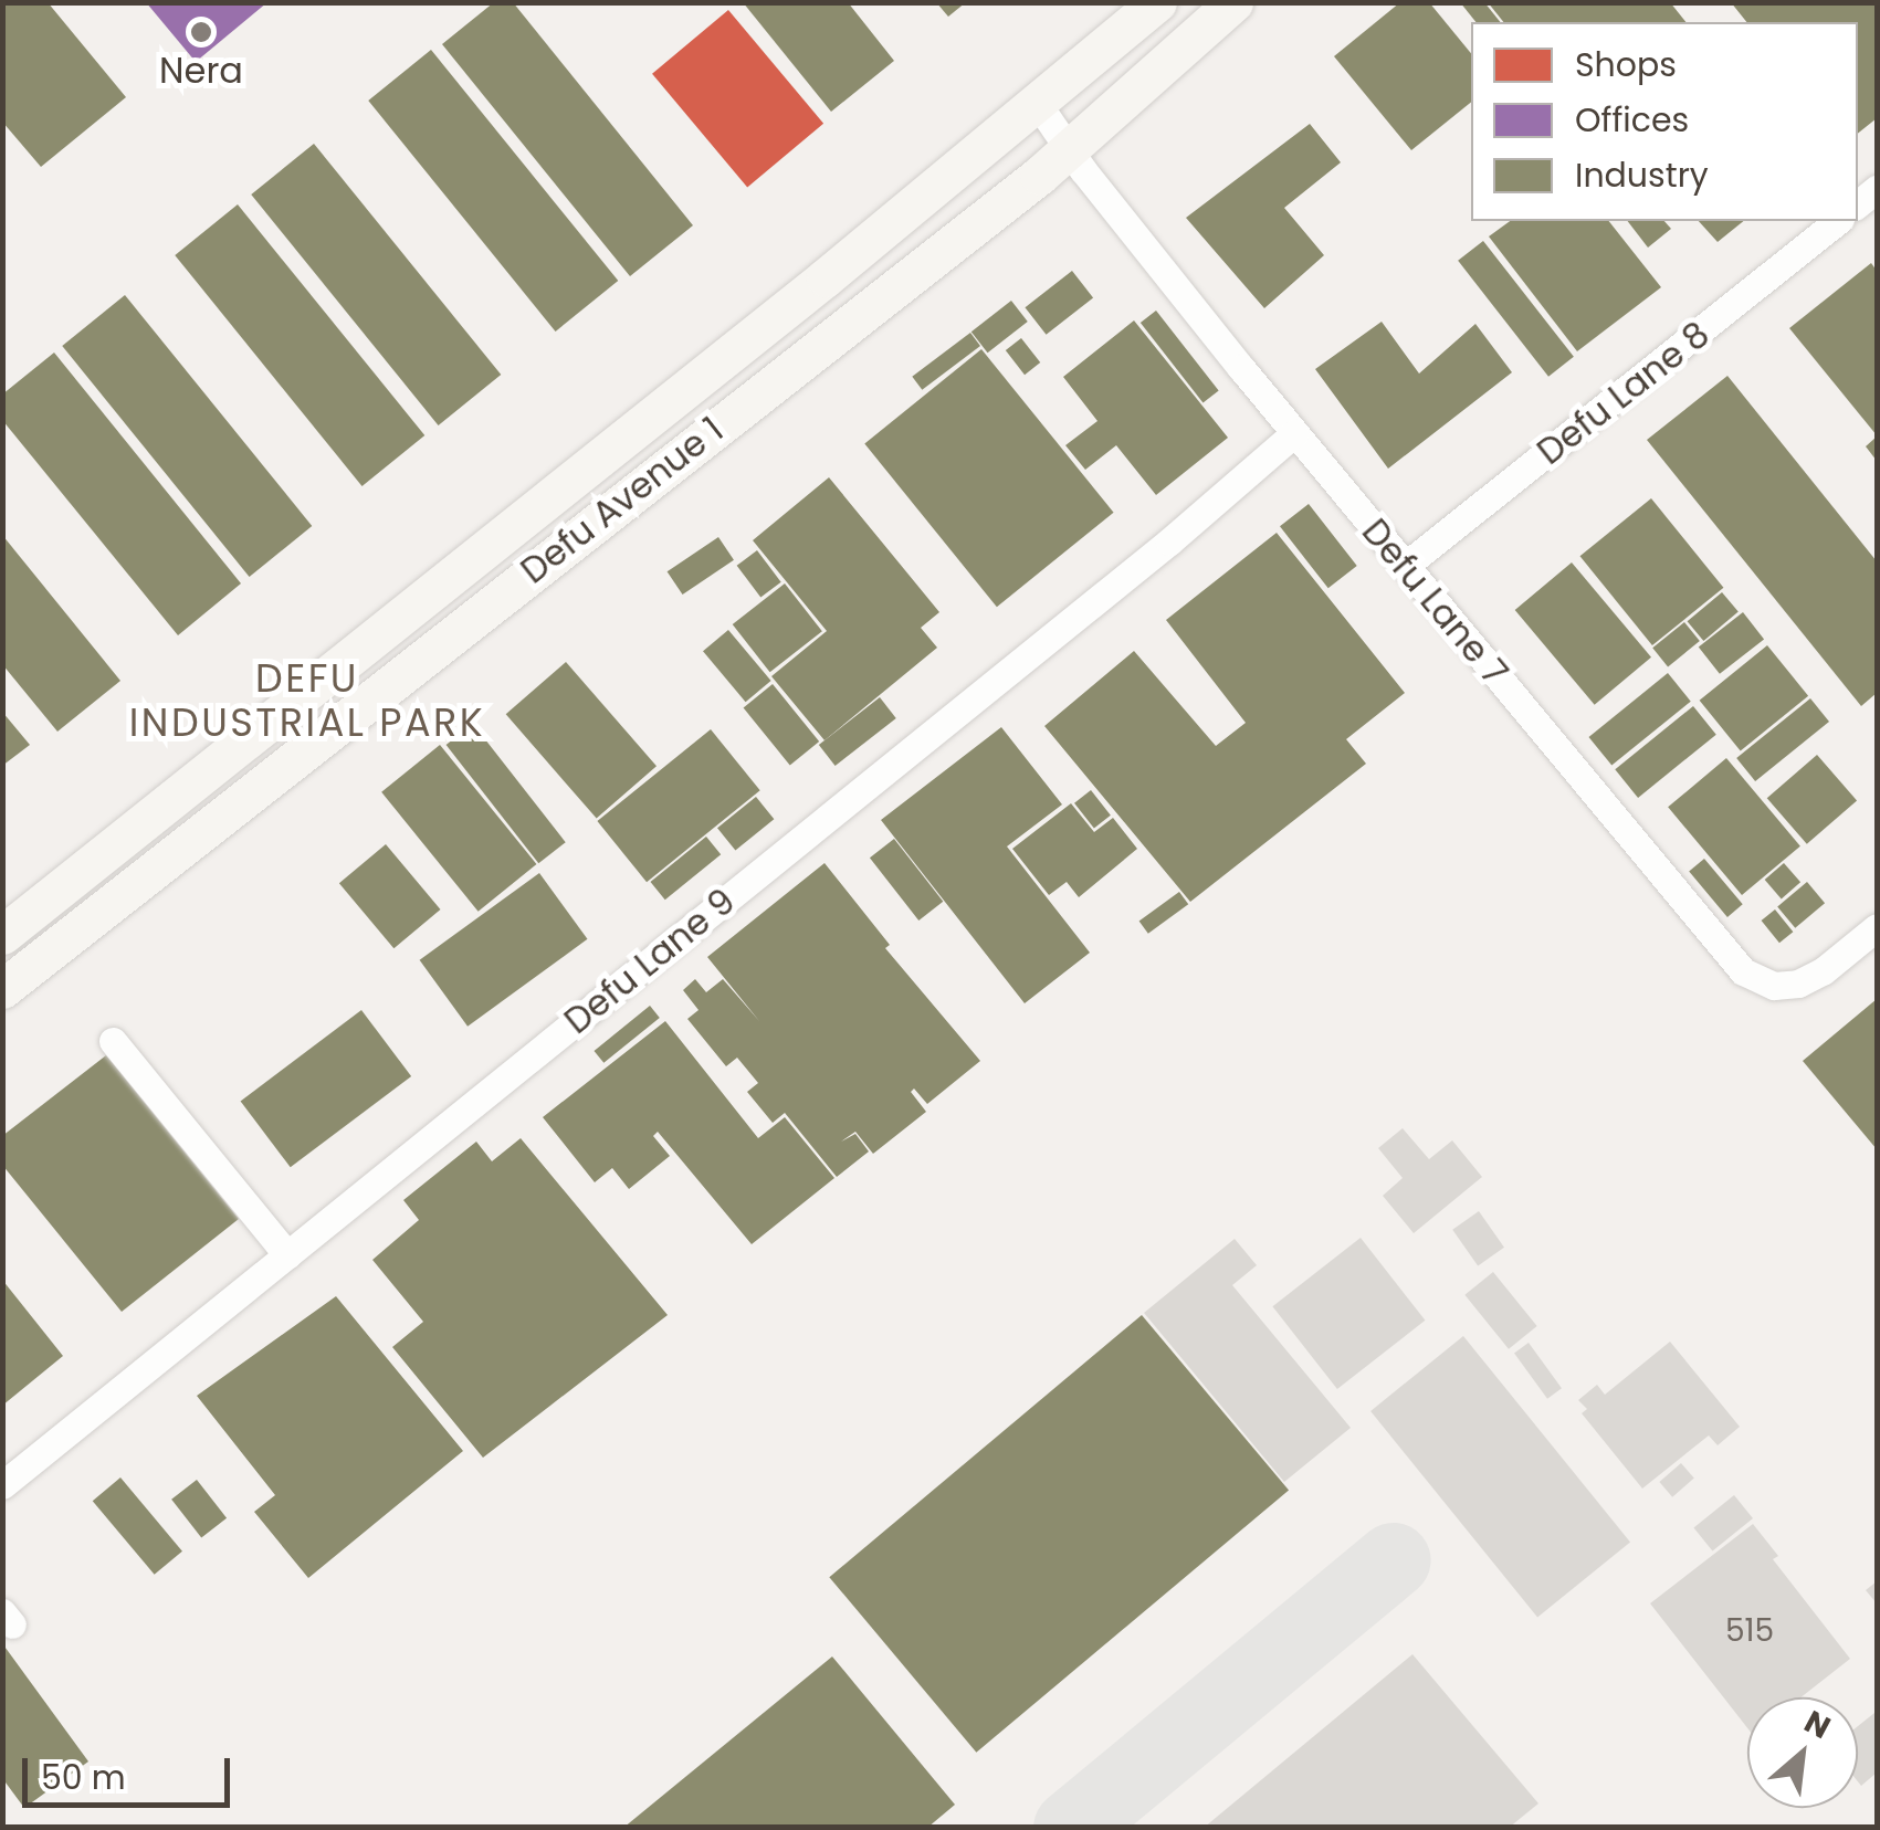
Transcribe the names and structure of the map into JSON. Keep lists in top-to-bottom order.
{
  "streets": {
    "main road": ["Defu Avenue 1"],
    "street": ["Defu Lane 8", "Defu Lane 7", "Defu Lane 9"]
  },
  "crossings": [
    ["Defu Lane 8", "Defu Lane 7"],
    ["Defu Avenue 1", "Defu Lane 7"],
    ["Defu Lane 7", "Defu Lane 9"]
  ],
  "districts": ["DEFU INDUSTRIAL PARK"],
  "places": ["Nera"],
  "house_numbers": ["515"],
  "legend": ["Shops", "Offices", "Industry"],
  "scale_bar": "50 m",
  "north": "top right"
}
